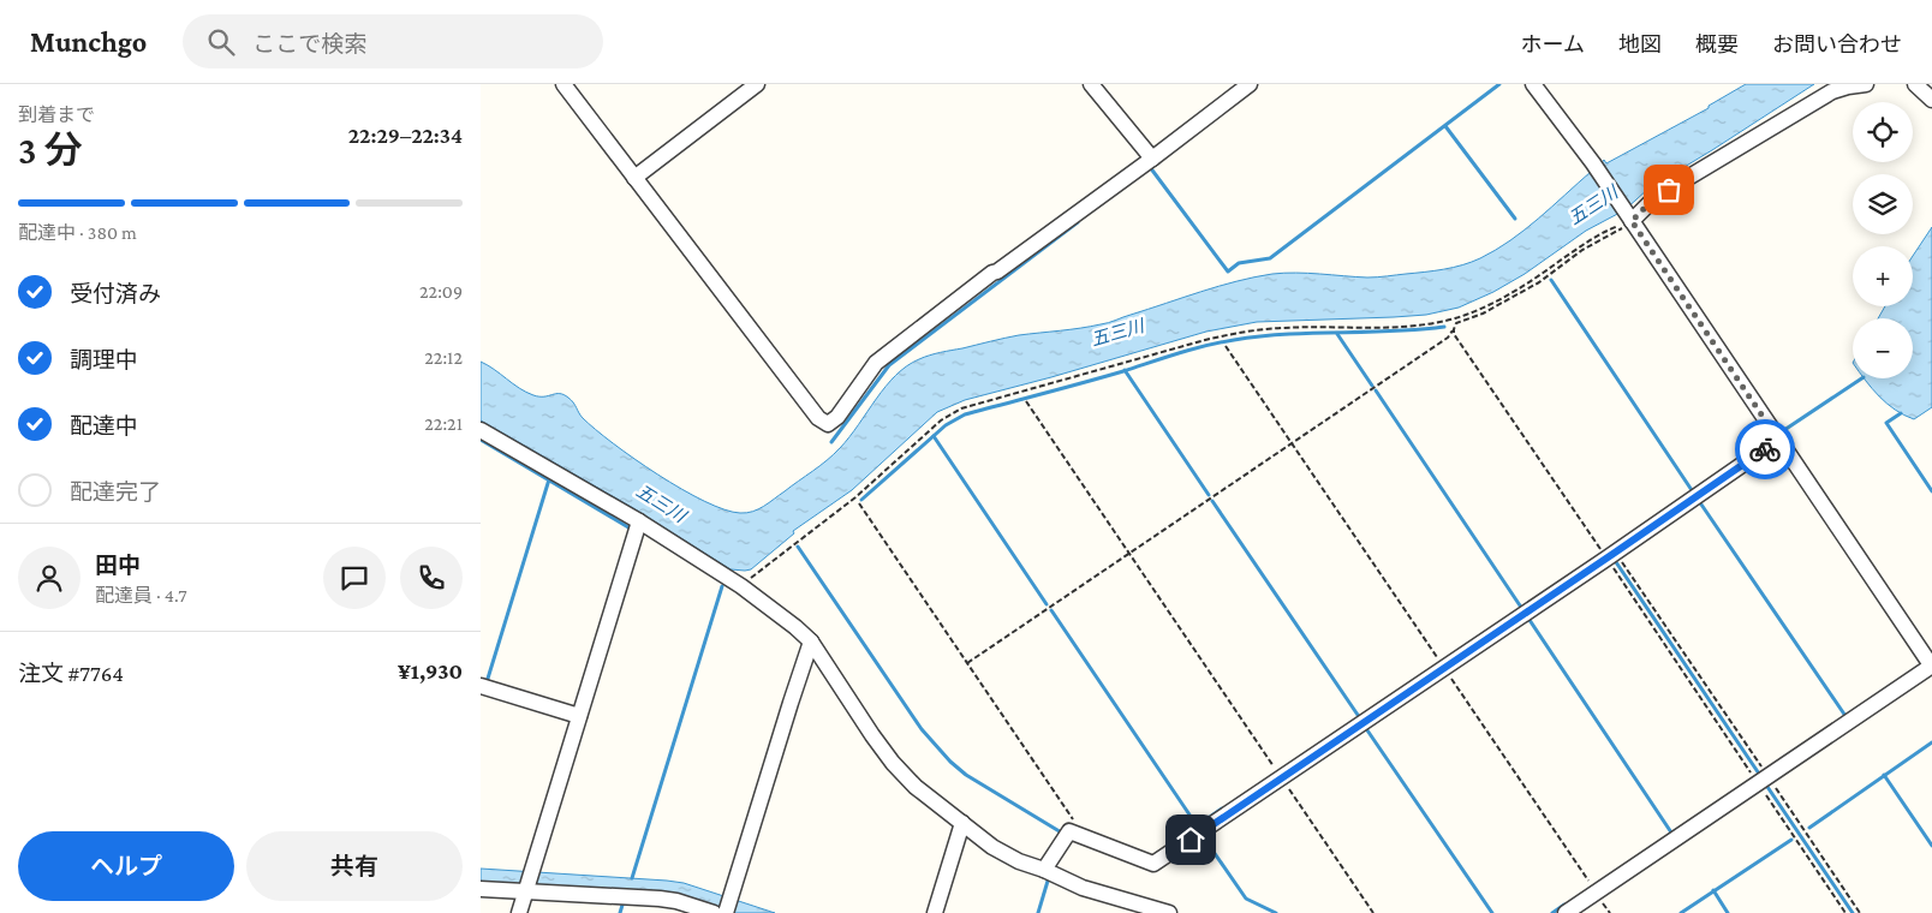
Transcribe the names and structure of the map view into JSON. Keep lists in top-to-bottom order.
{
  "water": ["五三川"],
  "page": {
    "header": "Munchgo",
    "search": "ここで検索",
    "nav": [
      "ホーム",
      "地図",
      "概要",
      "お問い合わせ"
    ],
    "heading": ["3 分", "到着まで", "22:29–22:34"],
    "panel": [
      "田中",
      "配達員 · 4.7",
      "注文 #7764",
      "¥1,930"
    ],
    "map_buttons": ["+", "−"],
    "bar": "配達中 · 380 m",
    "list": [
      ["受付済み", "22:09"],
      ["調理中", "22:12"],
      ["配達中", "22:21"],
      "配達完了"
    ],
    "buttons": ["ヘルプ", "共有"]
  }
}
